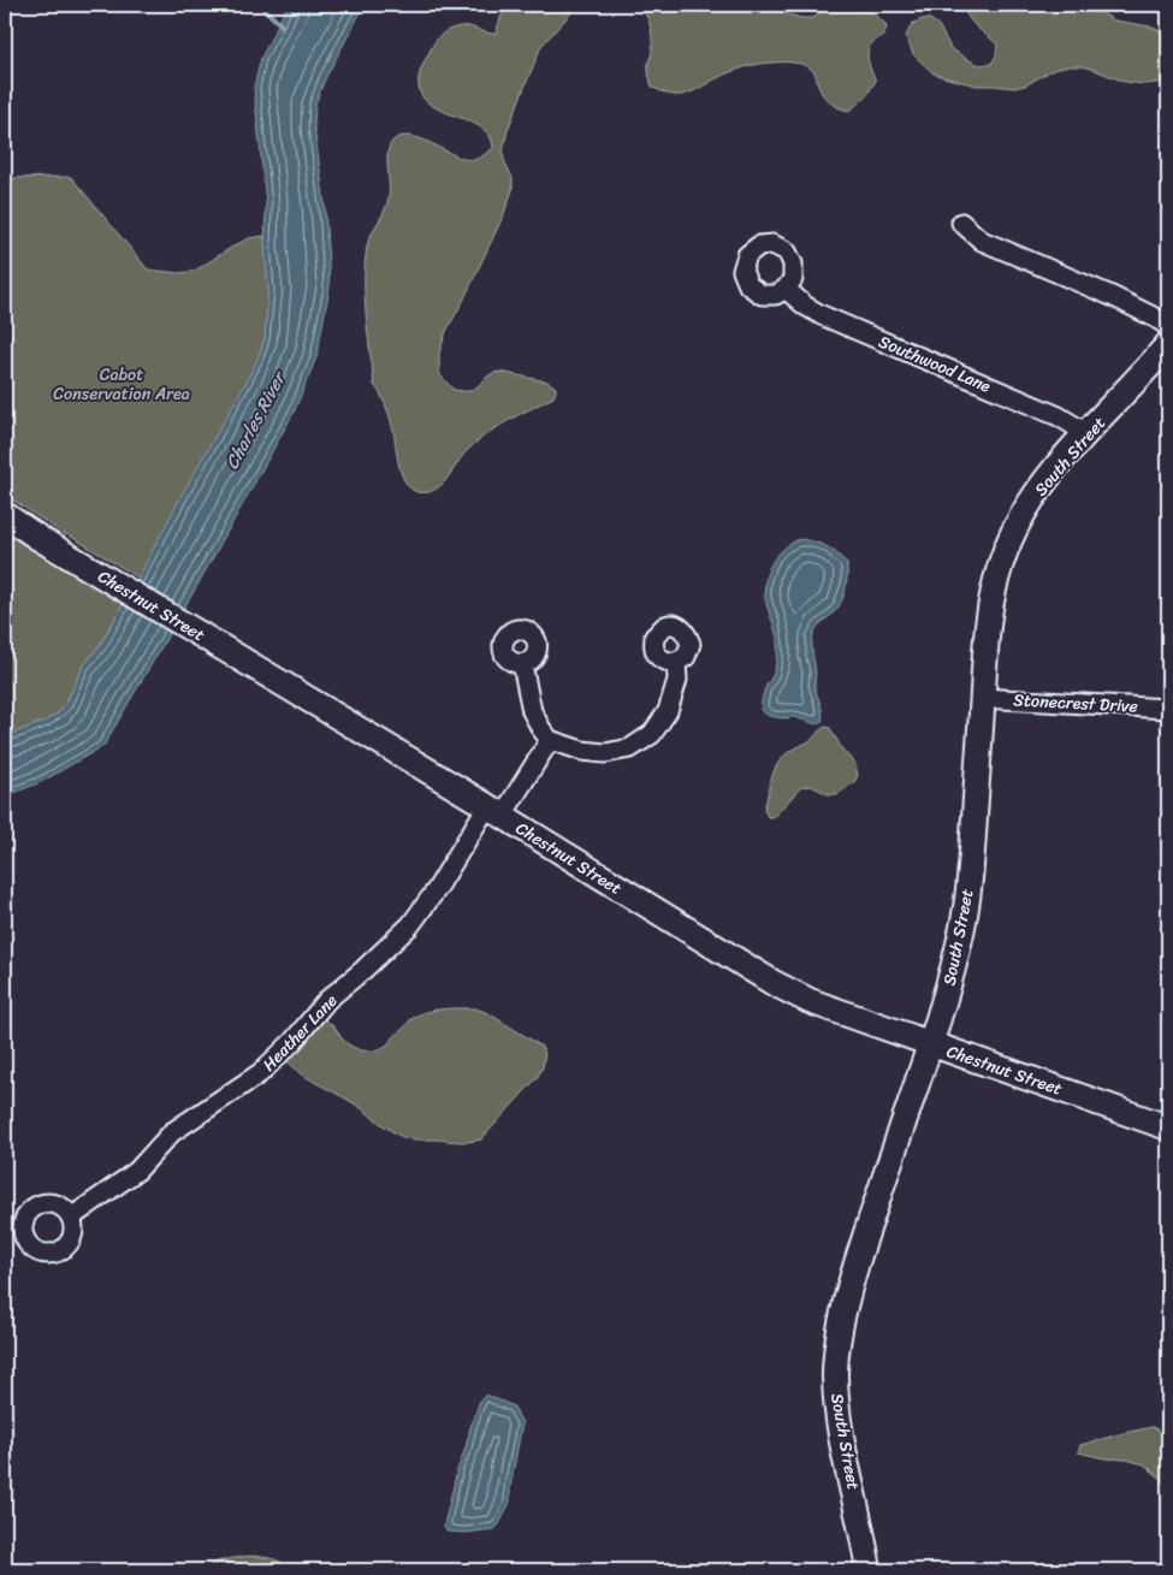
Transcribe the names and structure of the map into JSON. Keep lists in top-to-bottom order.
{
  "streets": {
    "street": [
      "Southwood Lane",
      "South Street",
      "Chestnut Street",
      "Stonecrest Drive",
      "Heather Lane"
    ]
  },
  "crossings": [
    ["Southwood Lane", "South Street"],
    ["South Street", "Chestnut Street"],
    ["South Street", "Stonecrest Drive"],
    ["Chestnut Street", "Heather Lane"]
  ],
  "water": ["Charles River"],
  "parks": ["Cabot Conservation Area"]
}
